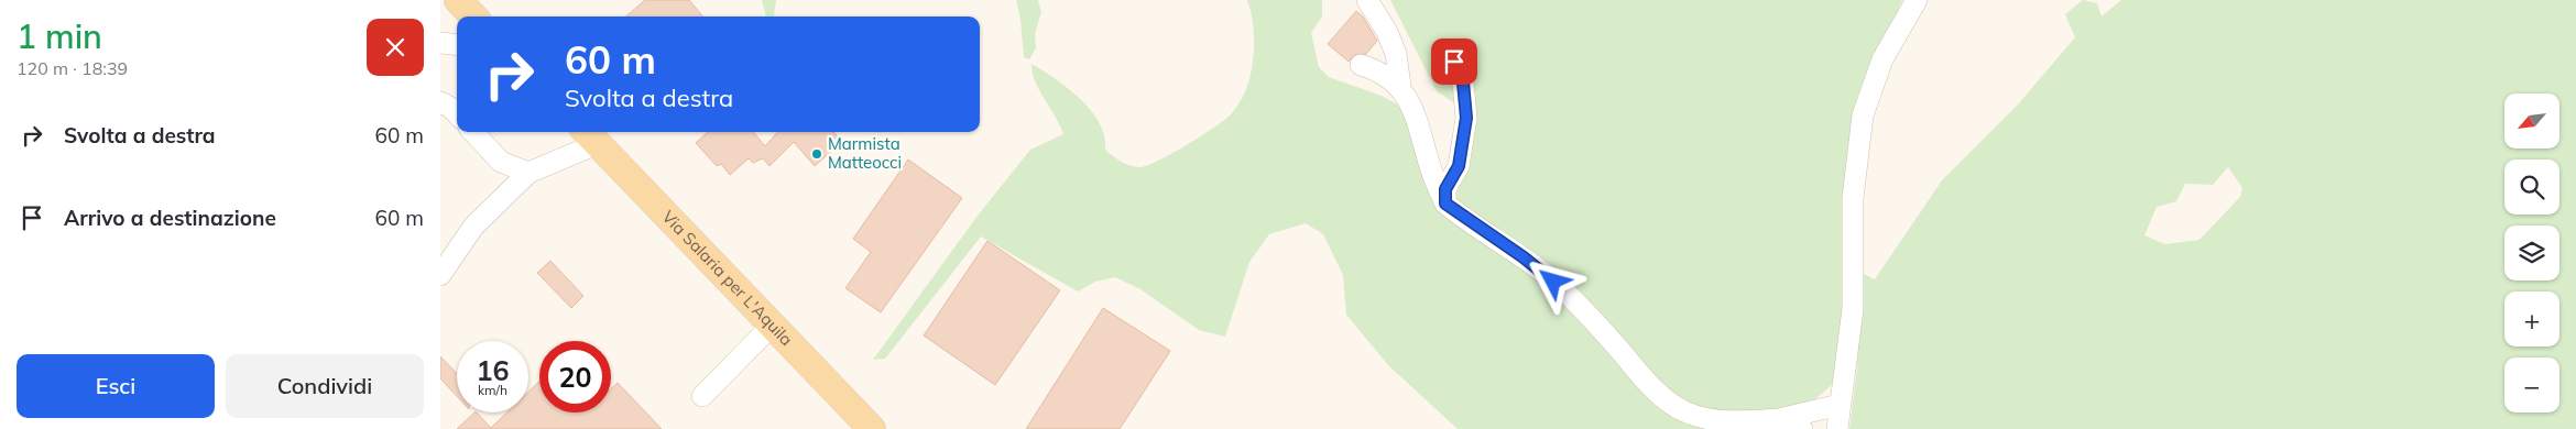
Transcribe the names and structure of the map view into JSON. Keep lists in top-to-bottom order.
{
  "streets": {
    "main road": ["Via Salaria per L'Aquila"]
  },
  "places": ["Marmista Matteocci"],
  "north": "bottom left",
  "page": {
    "heading": ["1 min", "120 m · 18:39"],
    "turn": ["60 m", "Svolta a destra"],
    "list": [
      {
        "name": "Svolta a destra",
        "value": "60 m"
      },
      {
        "name": "Arrivo a destinazione",
        "value": "60 m"
      }
    ],
    "map_buttons": ["+", "−"],
    "speed": "16 km/h",
    "limit": "20",
    "buttons": ["Esci", "Condividi"]
  }
}
